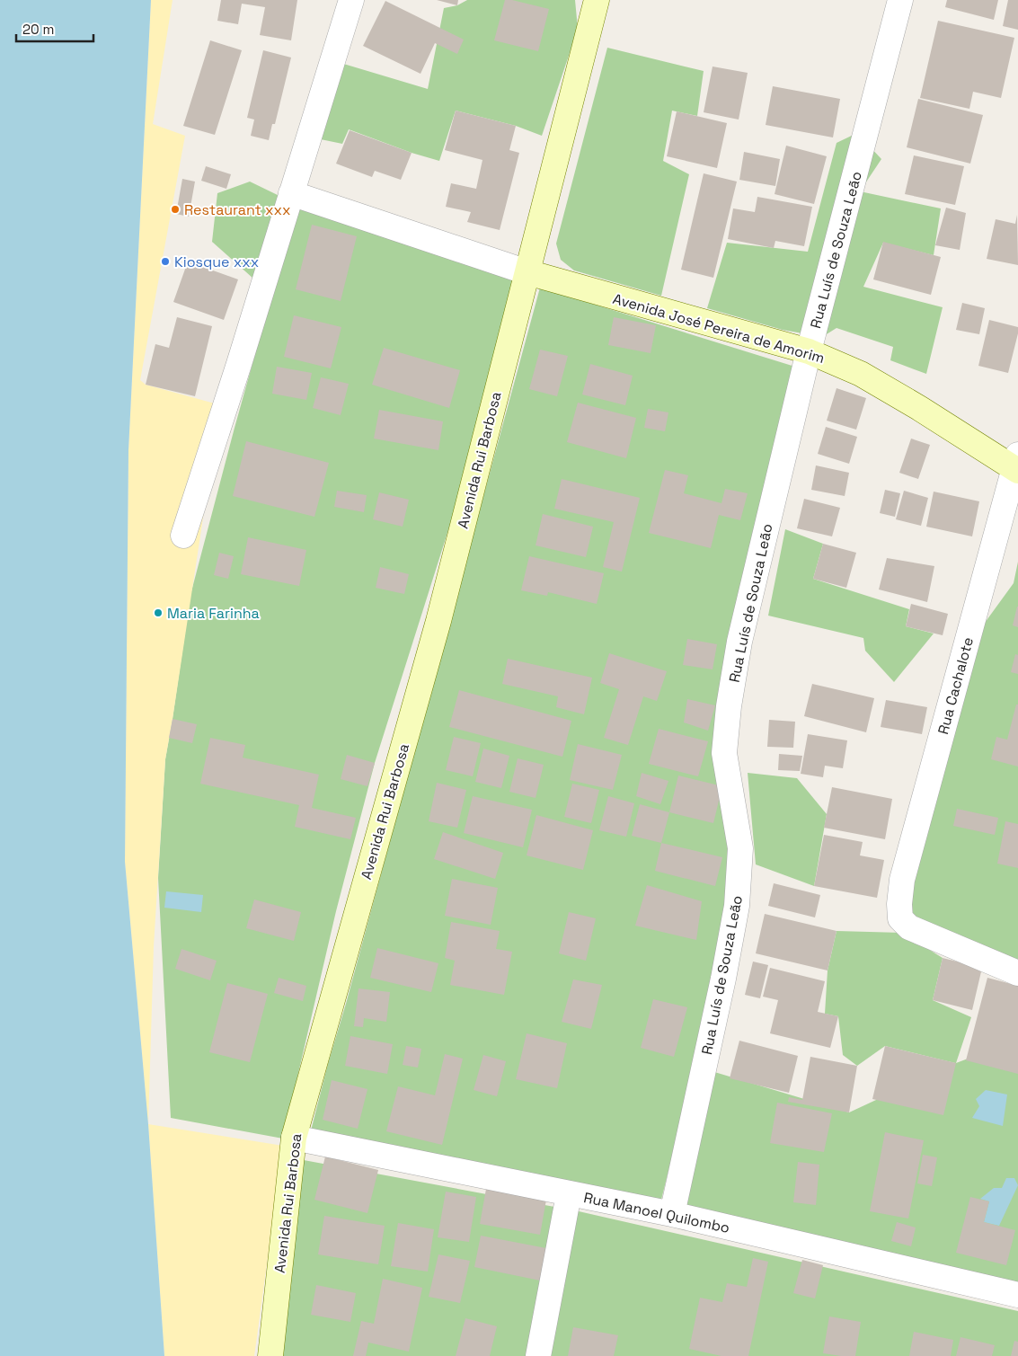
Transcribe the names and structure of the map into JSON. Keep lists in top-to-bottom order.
{
  "streets": {
    "street": [
      "Rua Luís de Souza Leão",
      "Avenida José Pereira de Amorim",
      "Avenida Rui Barbosa",
      "Rua Cachalote",
      "Rua Manoel Quilombo"
    ]
  },
  "crossings": [
    ["Rua Luís de Souza Leão", "Avenida José Pereira de Amorim"],
    ["Rua Luís de Souza Leão", "Rua Manoel Quilombo"],
    ["Avenida José Pereira de Amorim", "Avenida Rui Barbosa"],
    ["Avenida José Pereira de Amorim", "Rua Cachalote"],
    ["Avenida Rui Barbosa", "Rua Manoel Quilombo"]
  ],
  "places": ["Restaurant xxx", "Kiosque xxx", "Maria Farinha"],
  "scale_bar": "20 m"
}
